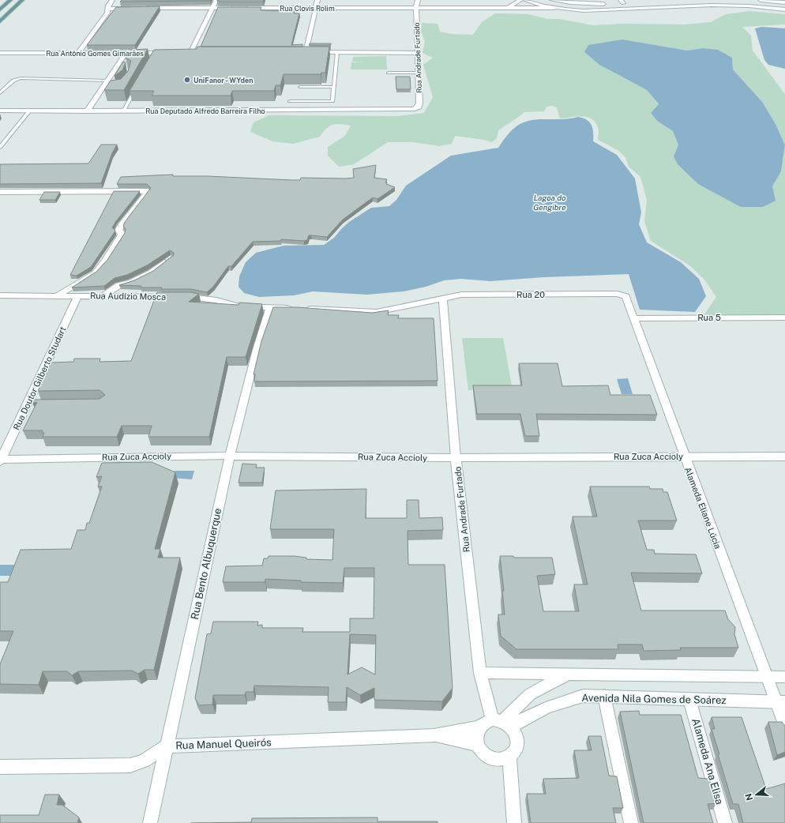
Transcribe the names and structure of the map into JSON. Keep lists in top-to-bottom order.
{
  "streets": {
    "street": [
      "Rua Clovis Rolim",
      "Rua Antônio Gomes Gimarães",
      "Rua Andrade Furtado",
      "Rua Deputado Alfredo Barreira Filho",
      "Rua 20",
      "Rua Audízio Mosca",
      "Rua 5",
      "Rua Doutor Gilberto Studart",
      "Rua Zuca Accioly",
      "Alameda Eliane Lúcia",
      "Rua Bento Albuquerque",
      "Avenida Nila Gomes de Soárez",
      "Rua Manuel Queirós",
      "Alameda Ana Elisa"
    ]
  },
  "crossings": [
    ["Rua Clovis Rolim", "Rua Andrade Furtado"],
    ["Rua Andrade Furtado", "Rua Deputado Alfredo Barreira Filho"],
    ["Rua Andrade Furtado", "Rua 20"],
    ["Rua Andrade Furtado", "Rua Audízio Mosca"],
    ["Rua Andrade Furtado", "Rua Zuca Accioly"],
    ["Rua Andrade Furtado", "Avenida Nila Gomes de Soárez"],
    ["Rua Andrade Furtado", "Rua Manuel Queirós"],
    ["Rua 20", "Rua Audízio Mosca"],
    ["Rua 20", "Alameda Eliane Lúcia"],
    ["Rua Audízio Mosca", "Rua Doutor Gilberto Studart"],
    ["Rua Audízio Mosca", "Rua Bento Albuquerque"],
    ["Rua 5", "Alameda Eliane Lúcia"],
    ["Rua Doutor Gilberto Studart", "Rua Zuca Accioly"],
    ["Rua Zuca Accioly", "Alameda Eliane Lúcia"],
    ["Rua Zuca Accioly", "Rua Bento Albuquerque"],
    ["Alameda Eliane Lúcia", "Avenida Nila Gomes de Soárez"],
    ["Rua Bento Albuquerque", "Rua Manuel Queirós"],
    ["Avenida Nila Gomes de Soárez", "Rua Manuel Queirós"],
    ["Avenida Nila Gomes de Soárez", "Alameda Ana Elisa"]
  ],
  "water": ["Lagoa do Gengibre"],
  "places": ["UniFanor - WYden"],
  "north": "left"
}
